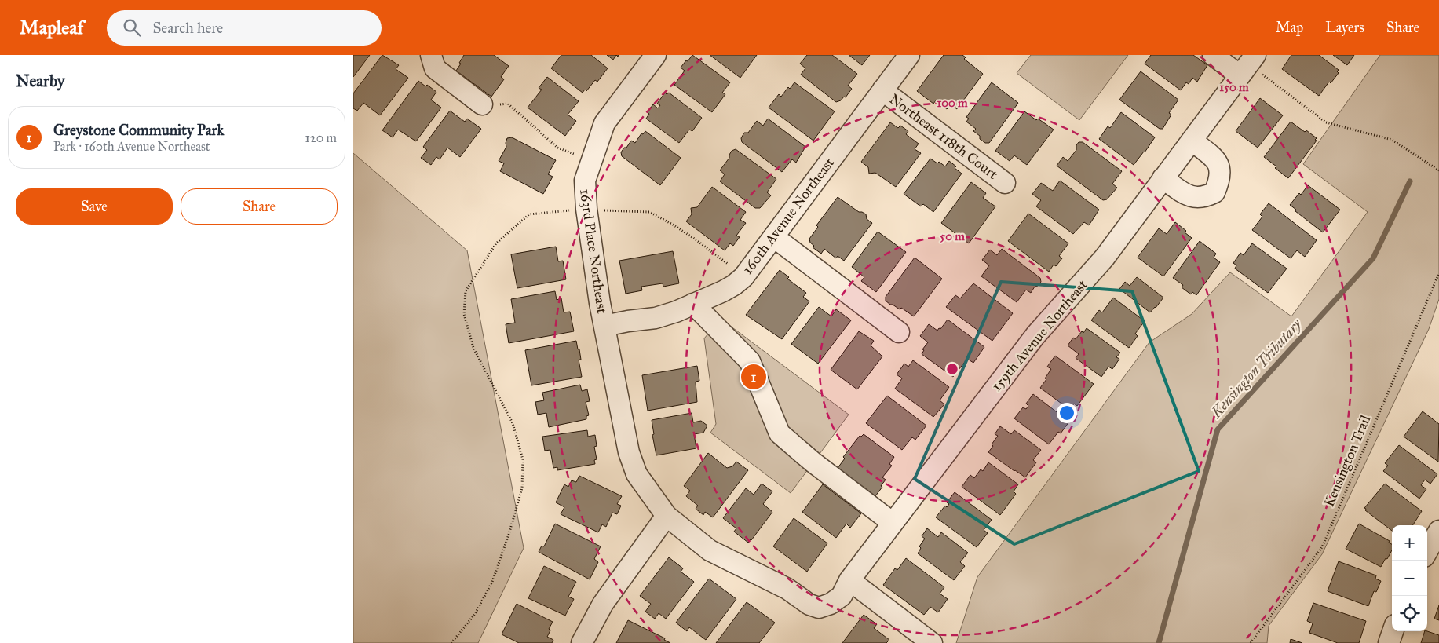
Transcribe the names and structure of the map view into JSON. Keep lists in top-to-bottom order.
{
  "streets": {
    "street": [
      "Northeast 118th Court",
      "160th Avenue Northeast",
      "163rd Place Northeast",
      "159th Avenue Northeast"
    ],
    "path": ["Kensington Trail"]
  },
  "crossings": [
    ["Northeast 118th Court", "160th Avenue Northeast"],
    ["160th Avenue Northeast", "163rd Place Northeast"],
    ["163rd Place Northeast", "159th Avenue Northeast"]
  ],
  "water": ["Kensington Tributary"],
  "page": {
    "header": "Mapleaf",
    "search": "Search here",
    "nav": ["Map", "Layers", "Share"],
    "heading": "Nearby",
    "list": [
      {
        "mark": "1",
        "name": "Greystone Community Park",
        "note": "Park · 160th Avenue Northeast",
        "value": "120 m"
      }
    ],
    "buttons": ["Save", "Share"],
    "pins": "1",
    "map_buttons": ["+", "−"]
  },
  "rings": ["150 m", "100 m", "50 m"]
}
